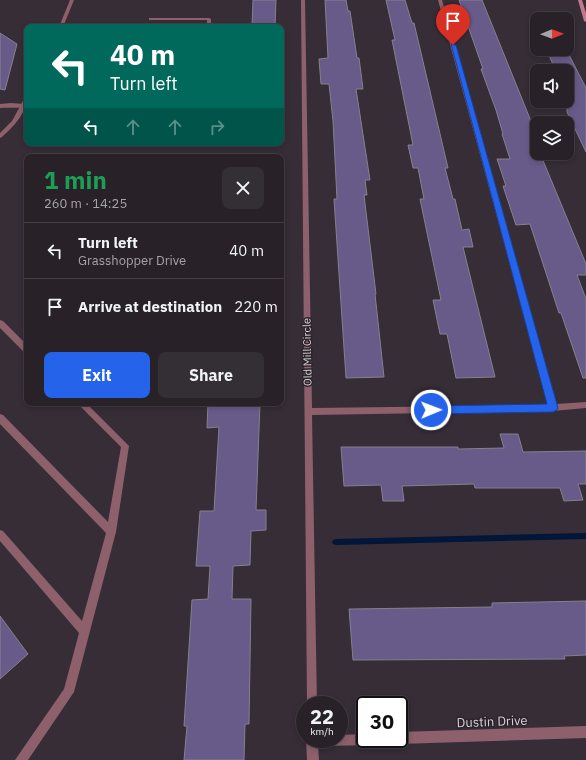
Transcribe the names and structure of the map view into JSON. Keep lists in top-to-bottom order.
{
  "streets": {
    "street": ["Old Mill Circle", "Dustin Drive"]
  },
  "north": "right",
  "page": {
    "turn": ["40 m", "Turn left"],
    "heading": ["1 min", "260 m · 14:25"],
    "list": [
      {
        "name": "Turn left",
        "note": "Grasshopper Drive",
        "value": "40 m"
      },
      {
        "name": "Arrive at destination",
        "value": "220 m"
      }
    ],
    "buttons": ["Exit", "Share"],
    "speed": "22 km/h",
    "limit": "30"
  }
}
